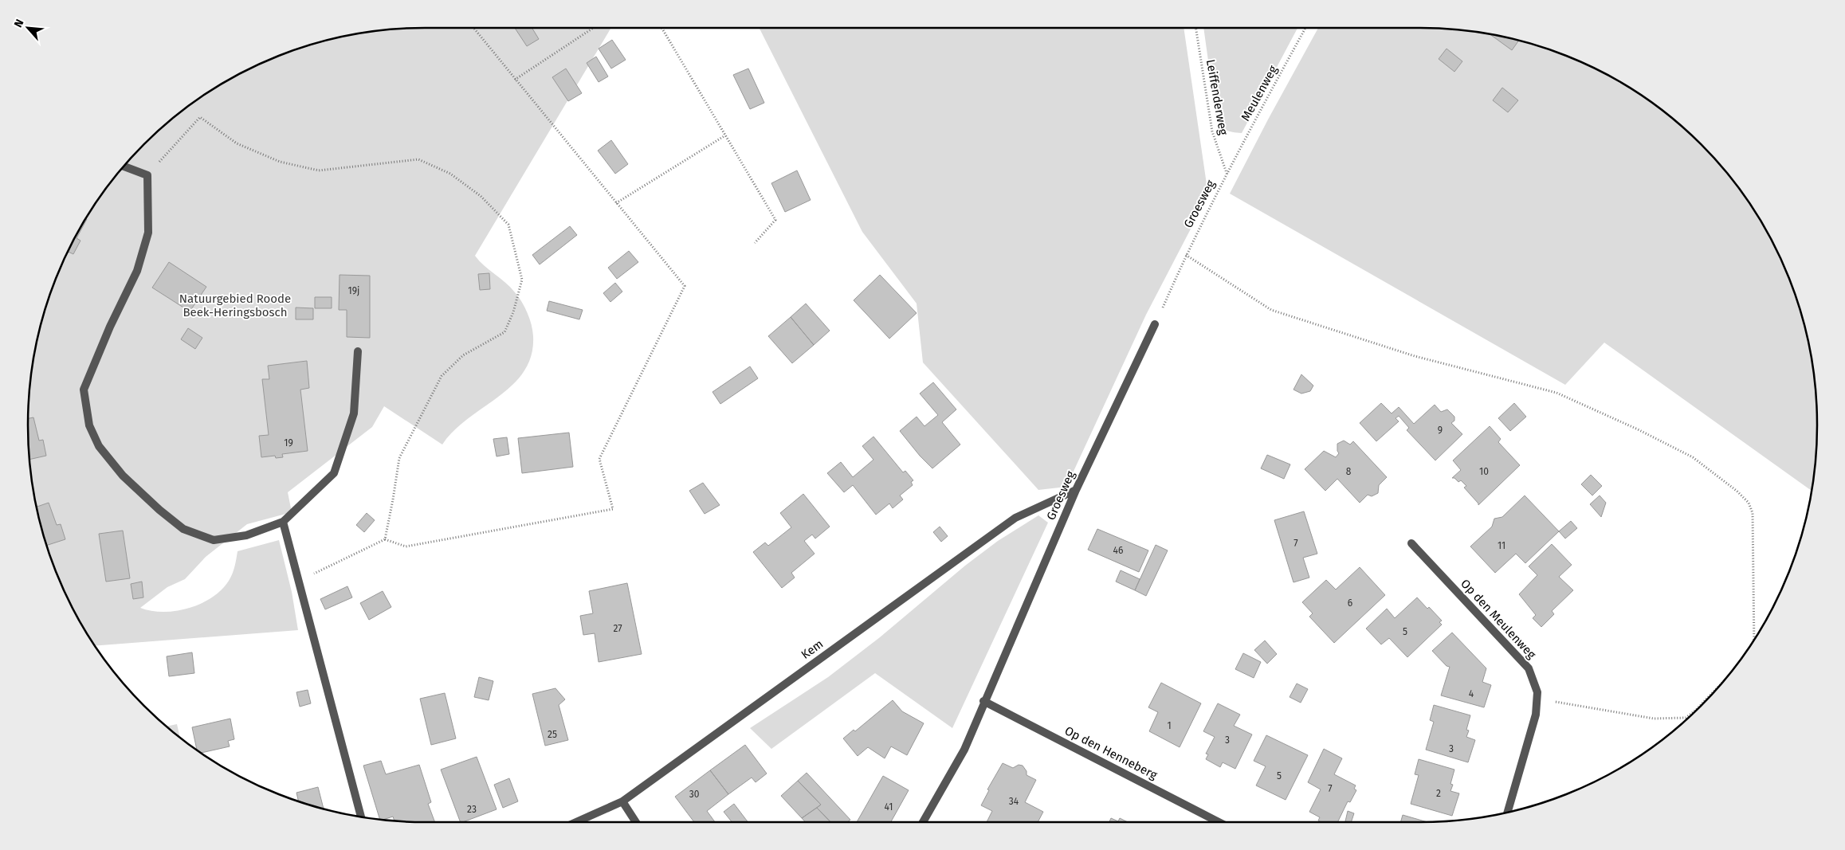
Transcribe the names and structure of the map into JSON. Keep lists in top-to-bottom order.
{
  "streets": {
    "street": [
      "Groesweg",
      "Op den Meulenweg",
      "Kem",
      "Op den Henneberg"
    ],
    "path": ["Meulenweg", "Leiffenderweg"]
  },
  "crossings": [
    ["Meulenweg", "Leiffenderweg"],
    ["Meulenweg", "Groesweg"],
    ["Leiffenderweg", "Groesweg"],
    ["Groesweg", "Kem"],
    ["Groesweg", "Op den Henneberg"]
  ],
  "parks": ["Natuurgebied Roode Beek-Heringsbosch"],
  "house_numbers": [
    "19j",
    "9",
    "19",
    "8",
    "10",
    "7",
    "11",
    "46",
    "6",
    "27",
    "5",
    "4",
    "1",
    "25",
    "3",
    "3",
    "5",
    "7",
    "2",
    "30",
    "34",
    "41",
    "23"
  ],
  "north": "top left"
}
